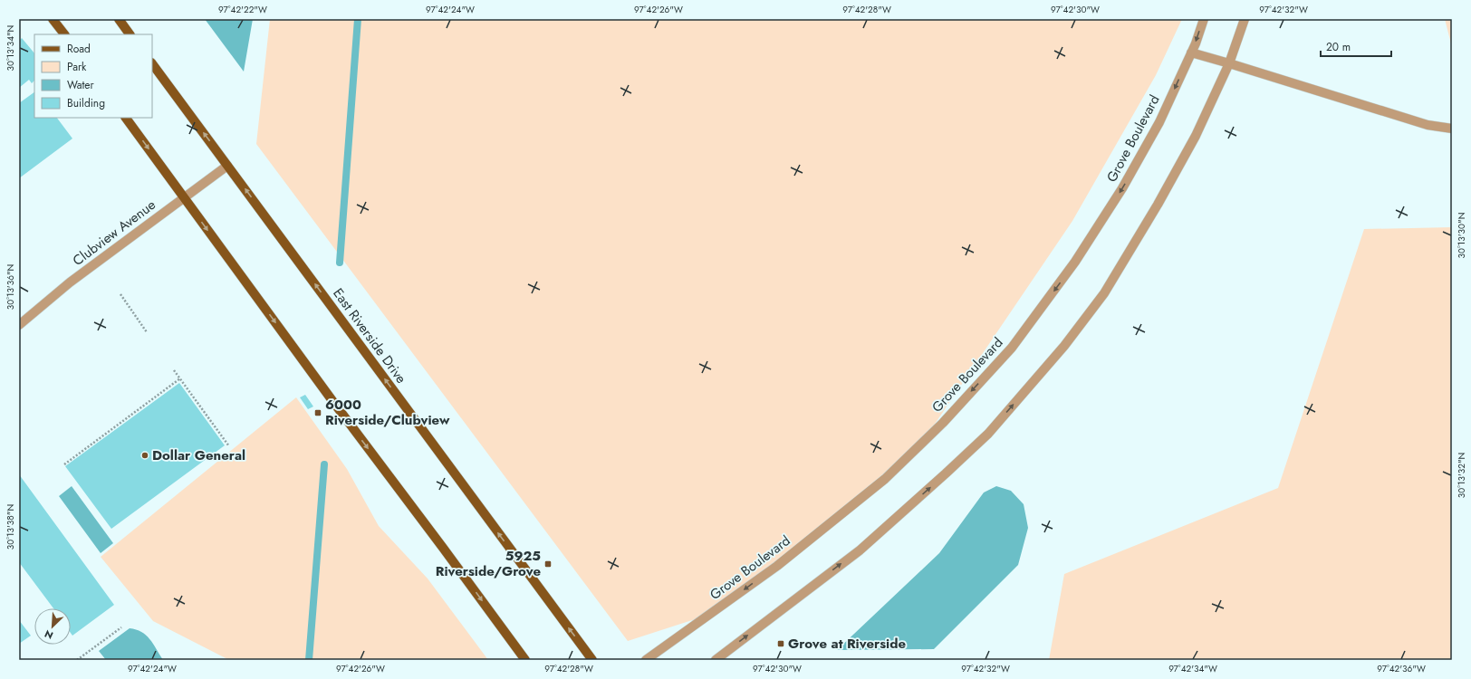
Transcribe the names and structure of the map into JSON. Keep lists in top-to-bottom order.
{
  "streets": {
    "main road": ["East Riverside Drive"],
    "street": ["Grove Boulevard", "Clubview Avenue"]
  },
  "crossings": [
    ["Clubview Avenue", "East Riverside Drive"]
  ],
  "places": {
    "transit": ["6000 Riverside/Clubview", "5925 Riverside/Grove", "Grove at Riverside"],
    "other": ["Dollar General"]
  },
  "legend": [
    "Road",
    "Park",
    "Water",
    "Building"
  ],
  "scale_bar": "20 m",
  "north": "bottom left",
  "coordinates": [
    "97°42'22\"W",
    "97°42'24\"W",
    "97°42'26\"W",
    "97°42'28\"W",
    "97°42'30\"W",
    "97°42'32\"W",
    "30°13'34\"N",
    "30°13'30\"N",
    "30°13'36\"N",
    "30°13'32\"N",
    "30°13'38\"N",
    "97°42'34\"W",
    "97°42'36\"W"
  ]
}
